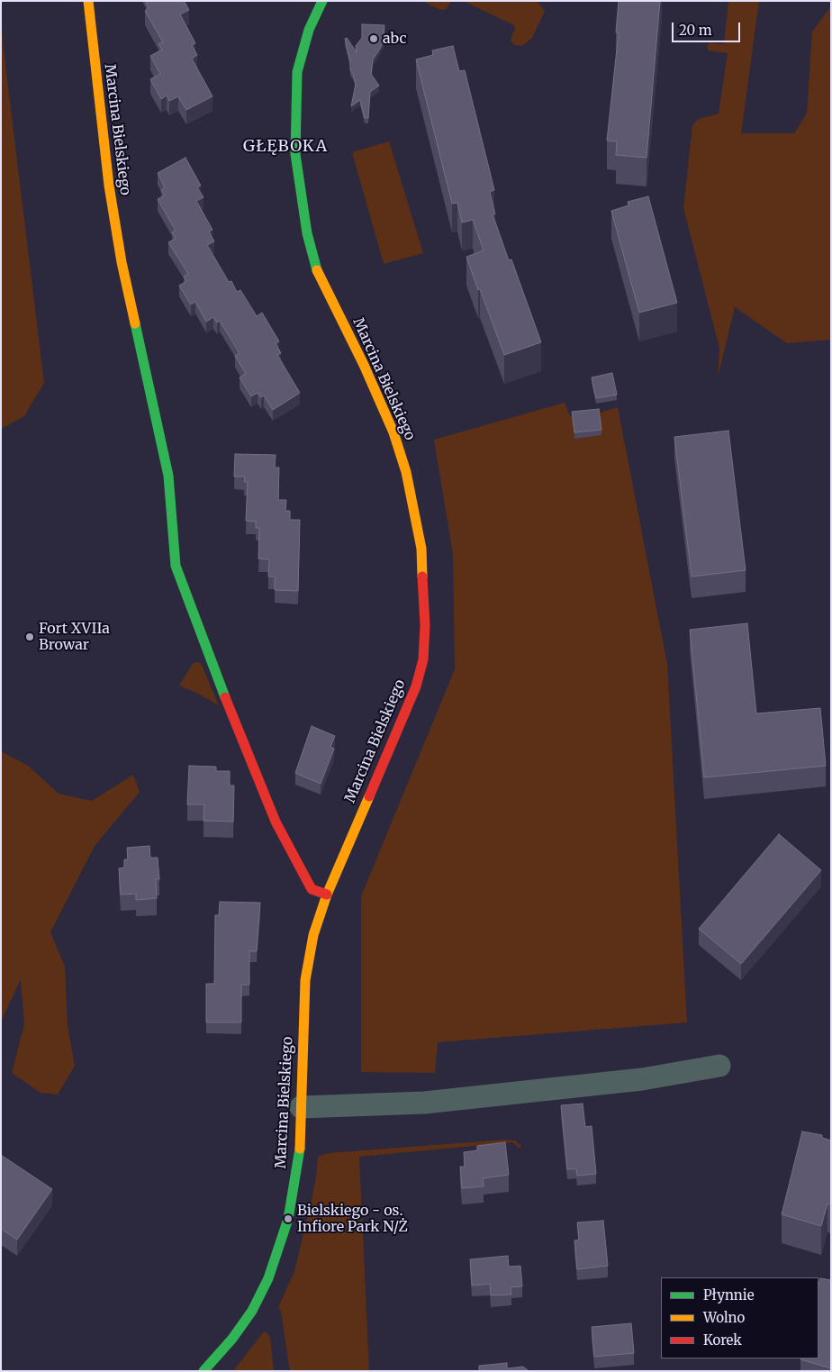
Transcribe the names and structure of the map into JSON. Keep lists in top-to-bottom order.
{
  "streets": {
    "street": ["Marcina Bielskiego"]
  },
  "districts": ["GŁĘBOKA"],
  "places": ["abc", "Fort XVIIa Browar", "Bielskiego - os. Infiore Park N/Ż"],
  "legend": ["Płynnie", "Wolno", "Korek"],
  "scale_bar": "20 m"
}
